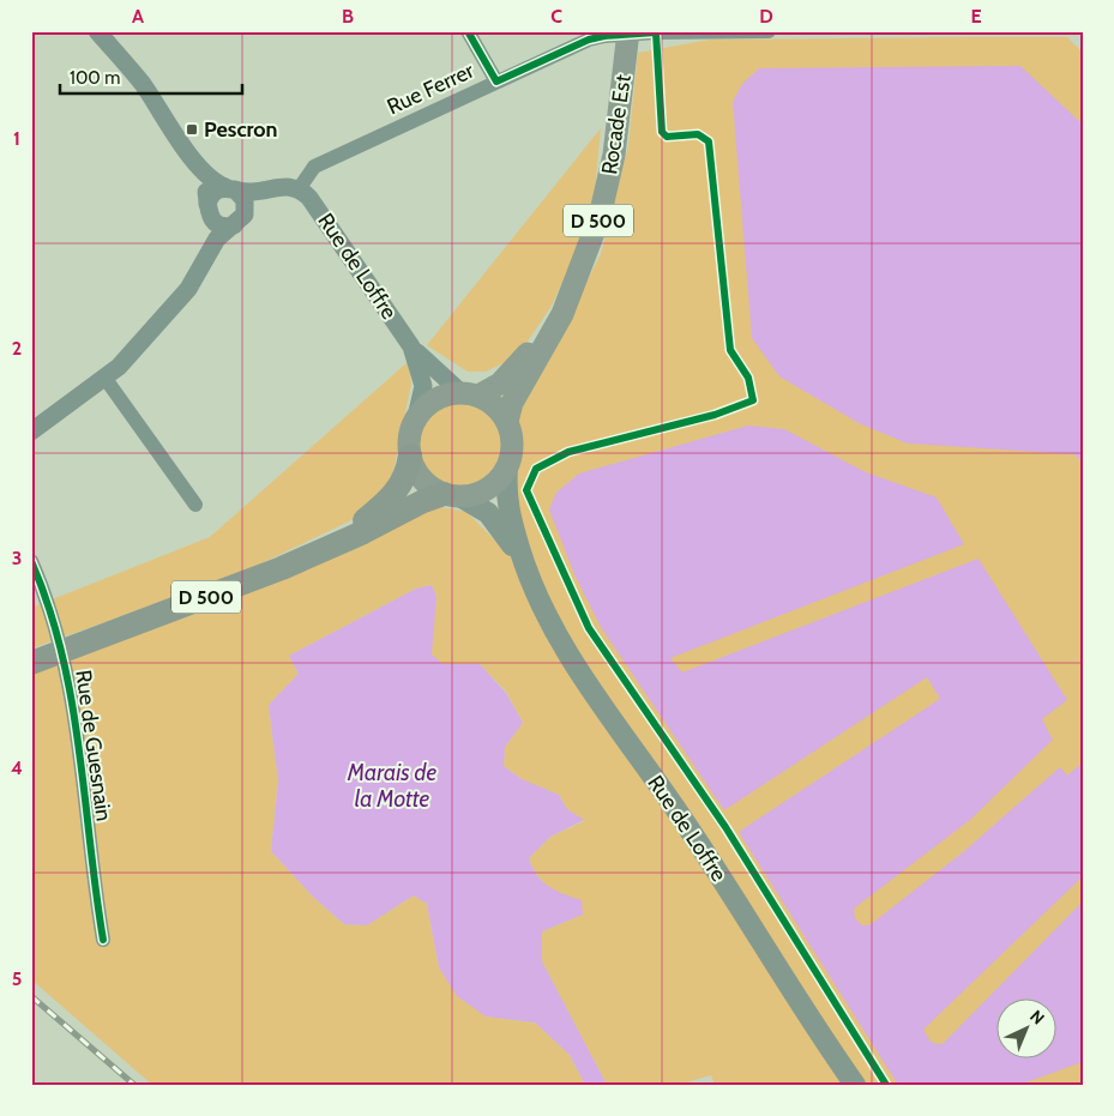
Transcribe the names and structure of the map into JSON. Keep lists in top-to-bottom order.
{
  "streets": {
    "highway": ["D 500"],
    "main road": ["Rocade Est", "Rue de Loffre"],
    "street": ["Rue Ferrer", "Rue de Guesnain"]
  },
  "crossings": [
    ["Rue Ferrer", "Rue de Loffre"],
    ["Rocade Est", "D 500"],
    ["D 500", "Rue de Loffre"]
  ],
  "water": ["Marais de la Motte"],
  "places": {
    "transit": ["Pescron"]
  },
  "scale_bar": "100 m",
  "north": "top right",
  "grid": {
    "columns": [
      "A",
      "B",
      "C",
      "D",
      "E"
    ],
    "rows": [
      "1",
      "2",
      "3",
      "4",
      "5"
    ]
  }
}
